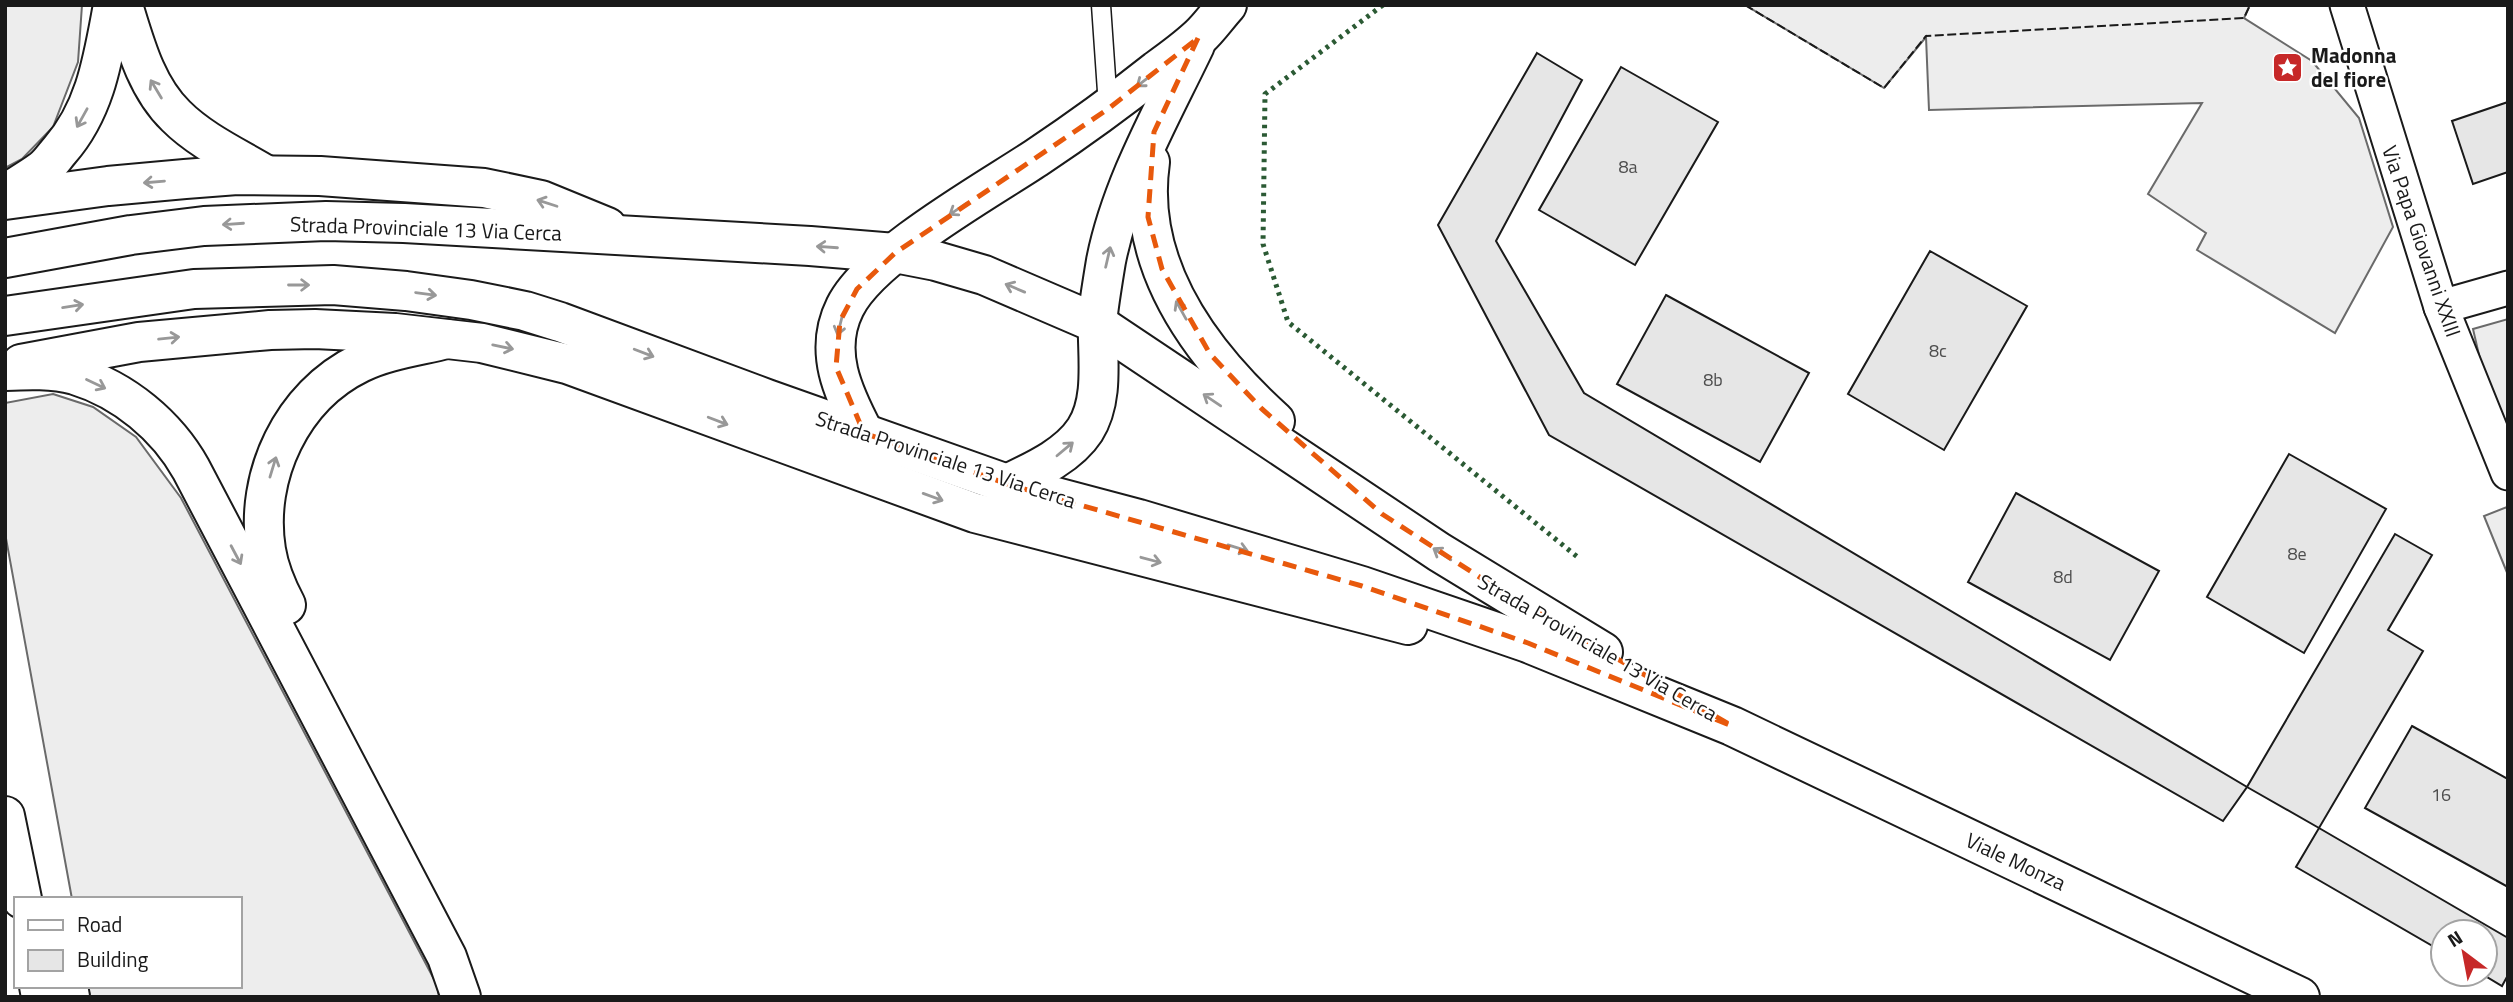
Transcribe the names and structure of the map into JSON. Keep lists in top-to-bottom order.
{
  "streets": {
    "main road": ["Strada Provinciale 13 Via Cerca", "Viale Monza"],
    "street": ["Via Papa Giovanni XXIII"]
  },
  "crossings": [
    ["Strada Provinciale 13 Via Cerca", "Viale Monza"]
  ],
  "places": {
    "place": ["Madonna del fiore"]
  },
  "house_numbers": [
    "8a",
    "8c",
    "8b",
    "8e",
    "8d",
    "16"
  ],
  "legend": ["Road", "Building"],
  "north": "top left"
}
